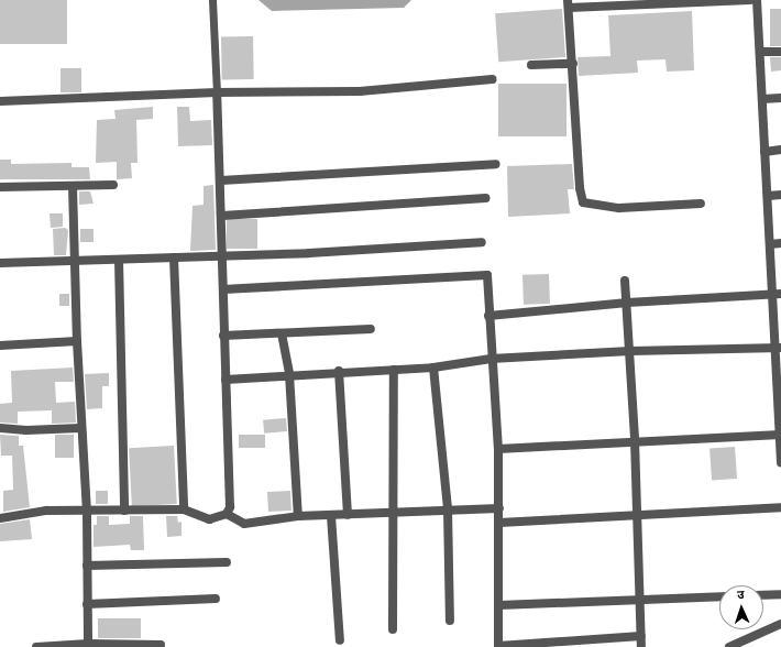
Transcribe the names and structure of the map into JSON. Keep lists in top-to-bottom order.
{
  "north": "top"
}
